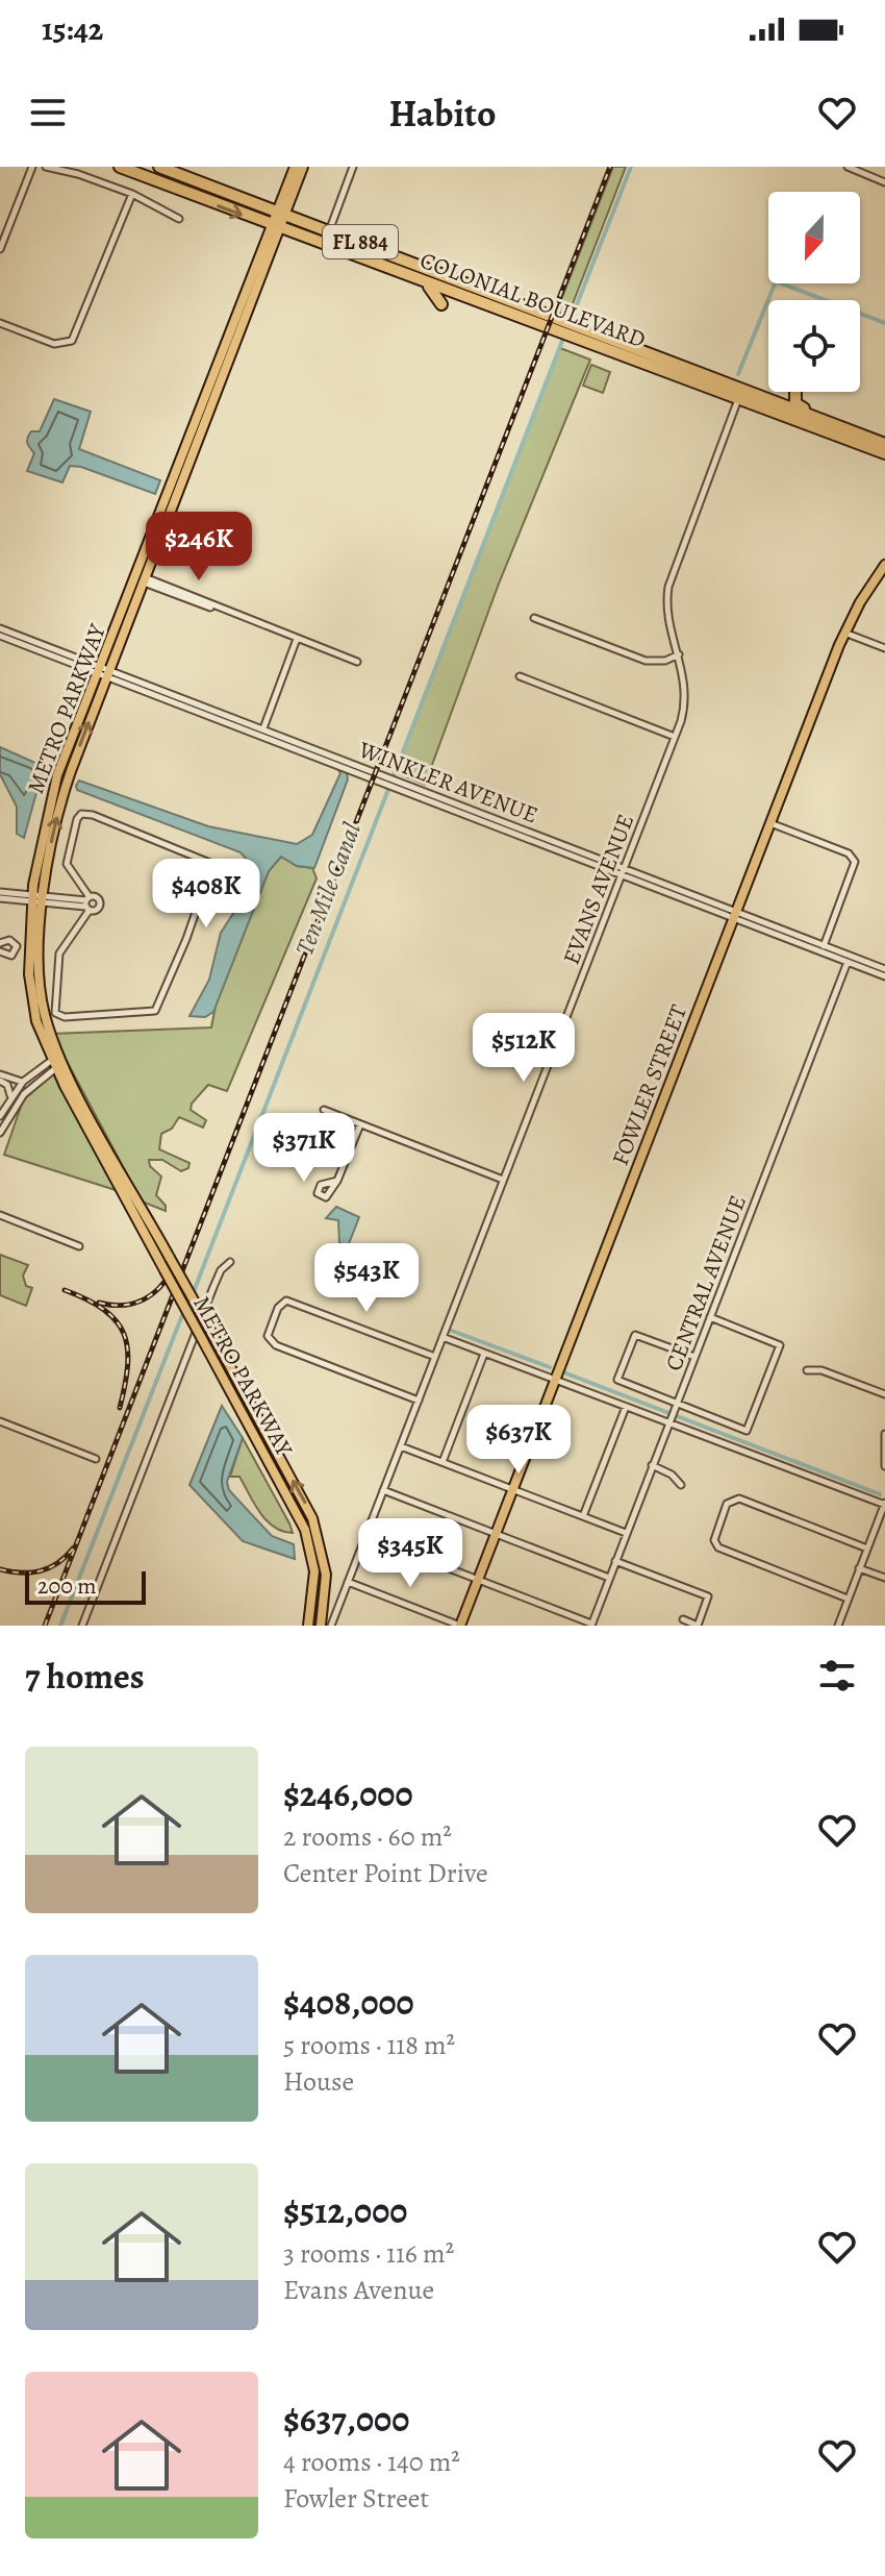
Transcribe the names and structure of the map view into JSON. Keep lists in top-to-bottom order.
{
  "streets": {
    "highway": ["FL 884", "COLONIAL BOULEVARD"],
    "main road": ["METRO PARKWAY", "FOWLER STREET"],
    "street": ["WINKLER AVENUE", "EVANS AVENUE", "CENTRAL AVENUE"]
  },
  "crossings": [
    ["COLONIAL BOULEVARD", "METRO PARKWAY"],
    ["COLONIAL BOULEVARD", "EVANS AVENUE"],
    ["METRO PARKWAY", "WINKLER AVENUE"],
    ["WINKLER AVENUE", "EVANS AVENUE"],
    ["WINKLER AVENUE", "FOWLER STREET"],
    ["WINKLER AVENUE", "CENTRAL AVENUE"]
  ],
  "water": ["Ten Mile Canal"],
  "scale_bar": "200 m",
  "north": "bottom",
  "page": {
    "status": "15:42",
    "header": "Habito",
    "price": [
      "$246K",
      "$408K",
      "$512K",
      "$371K",
      "$543K",
      "$637K",
      "$345K"
    ],
    "scale": "200 m",
    "heading": "7 homes",
    "list": [
      {
        "name": "$246,000",
        "note": "2 rooms · 60 m² · Center Point Drive"
      },
      {
        "name": "$408,000",
        "note": "5 rooms · 118 m² · House"
      },
      {
        "name": "$512,000",
        "note": "3 rooms · 116 m² · Evans Avenue"
      },
      {
        "name": "$637,000",
        "note": "4 rooms · 140 m² · Fowler Street"
      }
    ]
  }
}
